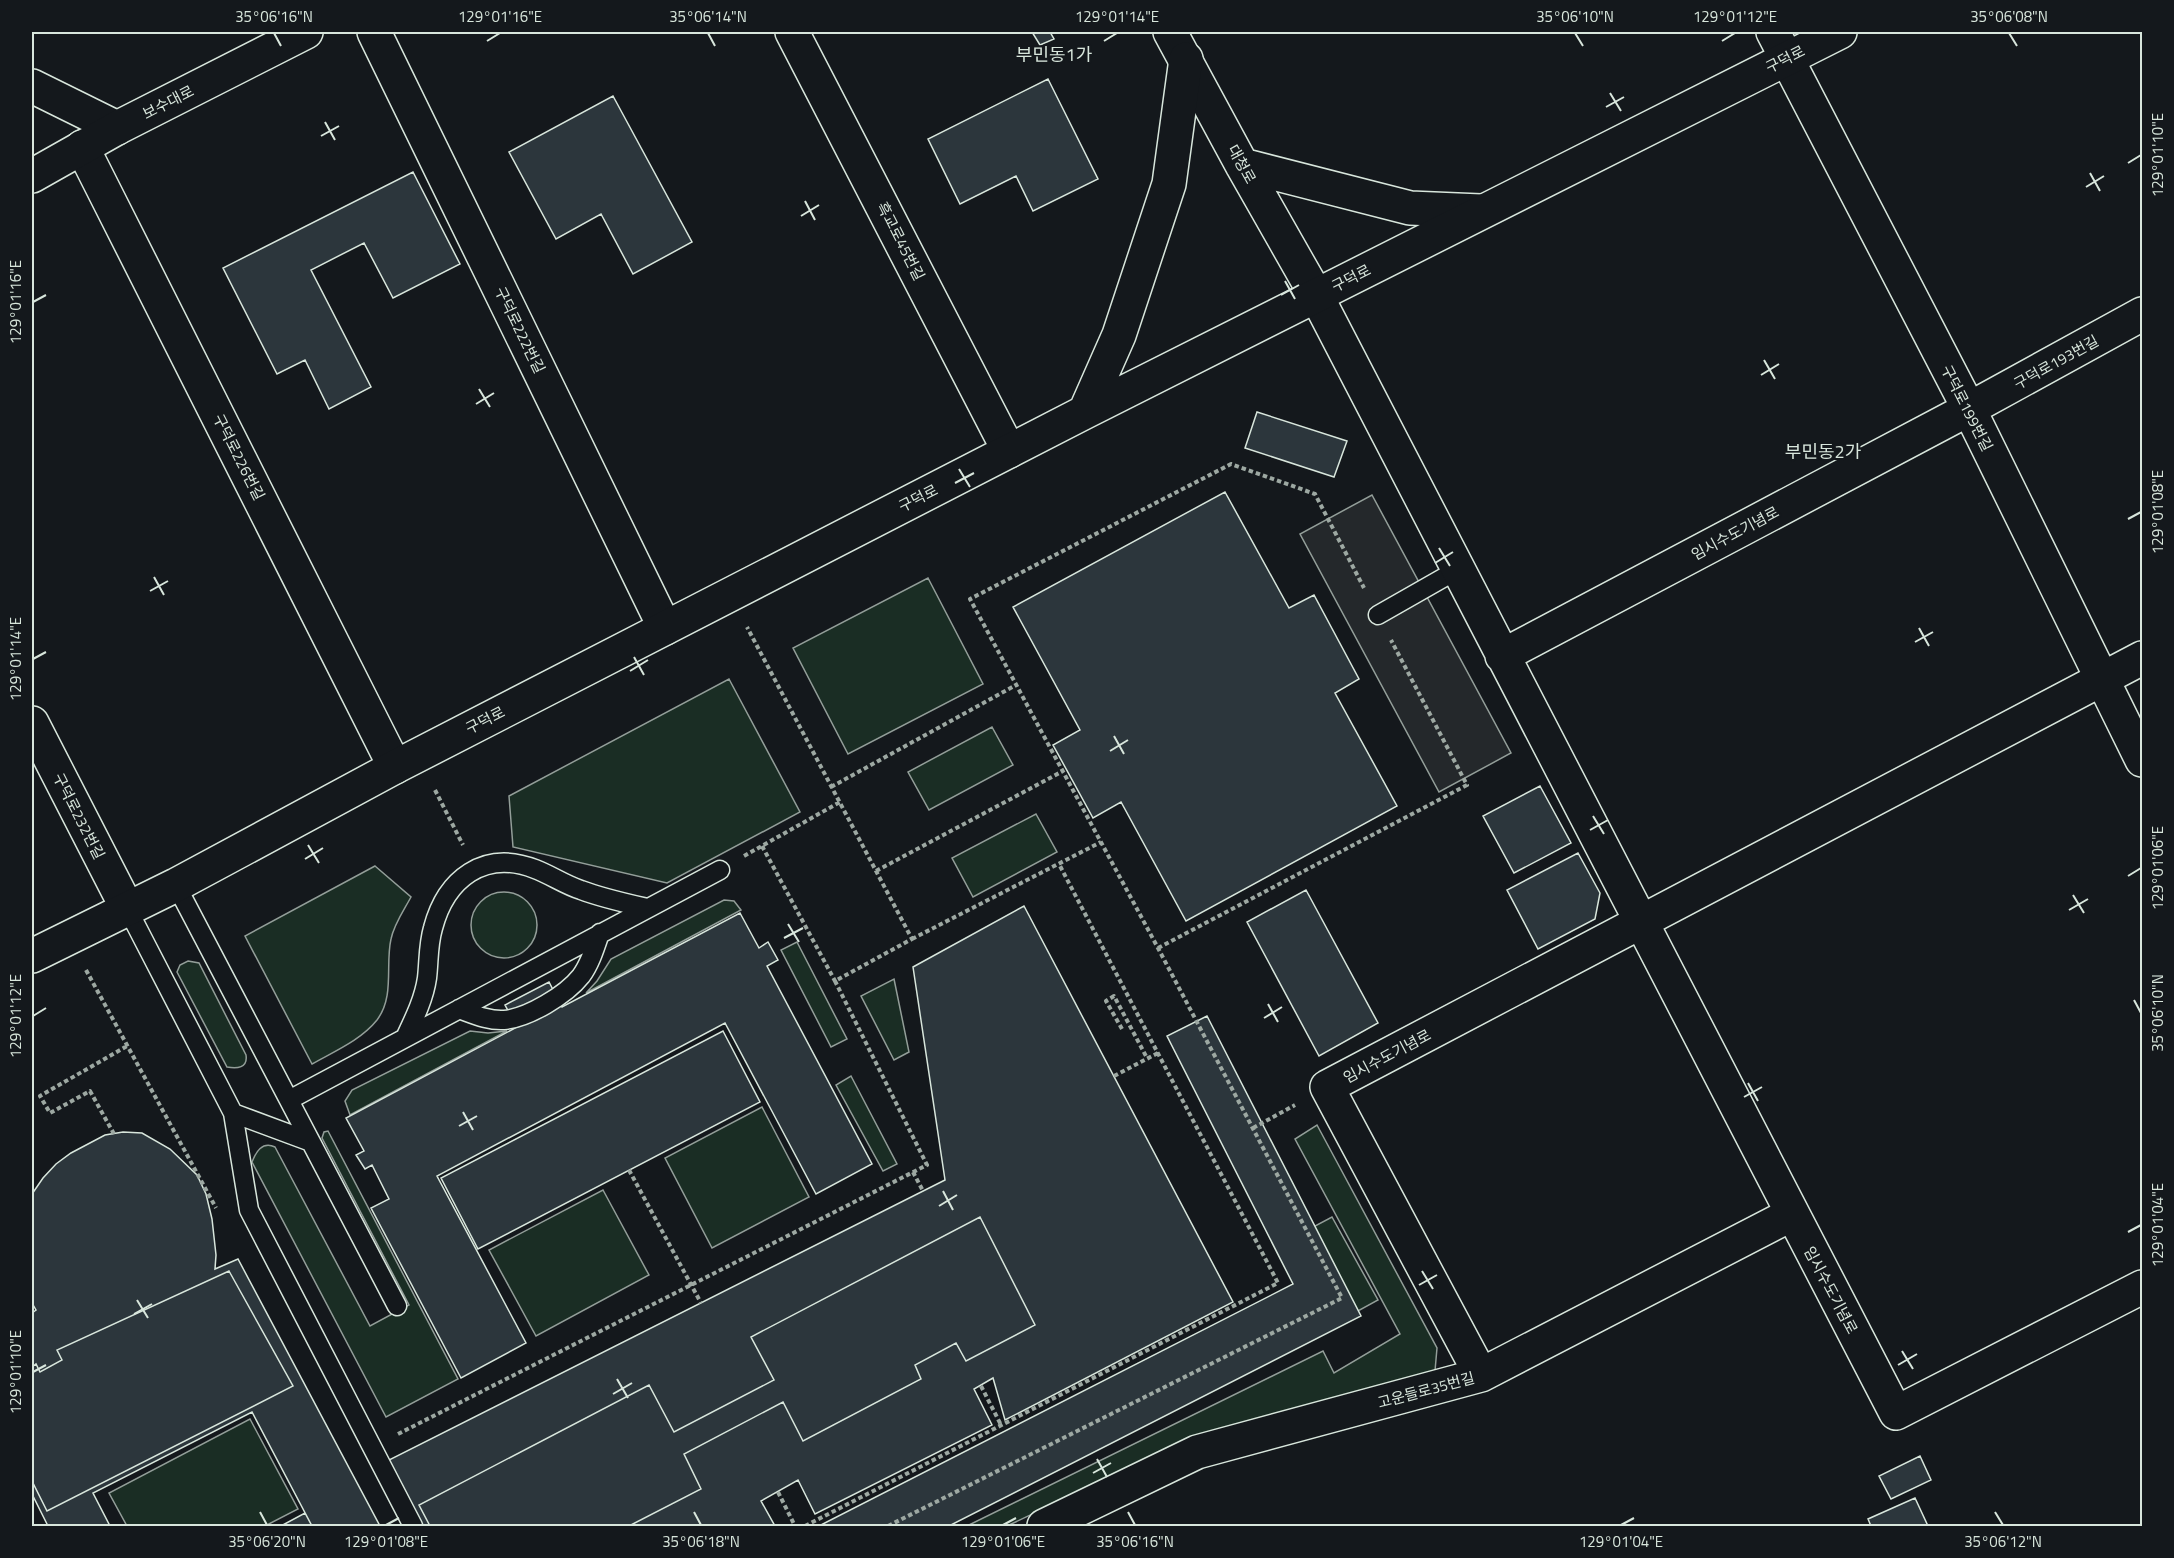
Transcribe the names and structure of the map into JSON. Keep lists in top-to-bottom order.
{
  "streets": {
    "street": [
      "구덕로",
      "보수대로",
      "대청로",
      "흑교로45번길",
      "구덕로222번길",
      "구덕로193번길",
      "구덕로199번길",
      "구덕로226번길",
      "임시수도기념로",
      "구덕로232번길",
      "고운들로35번길"
    ]
  },
  "crossings": [
    ["구덕로", "대청로"],
    ["구덕로", "흑교로45번길"],
    ["구덕로", "구덕로222번길"],
    ["구덕로", "구덕로199번길"],
    ["구덕로", "구덕로226번길"],
    ["구덕로", "구덕로232번길"],
    ["보수대로", "구덕로226번길"],
    ["대청로", "임시수도기념로"],
    ["구덕로193번길", "구덕로199번길"],
    ["구덕로193번길", "임시수도기념로"],
    ["구덕로199번길", "임시수도기념로"],
    ["임시수도기념로", "고운들로35번길"]
  ],
  "districts": ["부민동1가", "부민동2가"],
  "coordinates": [
    "35°06'16\"N",
    "129°01'16\"E",
    "35°06'14\"N",
    "129°01'14\"E",
    "35°06'10\"N",
    "129°01'12\"E",
    "35°06'08\"N",
    "129°01'10\"E",
    "129°01'08\"E",
    "129°01'06\"E",
    "129°01'04\"E",
    "35°06'20\"N",
    "35°06'18\"N",
    "35°06'12\"N"
  ]
}
